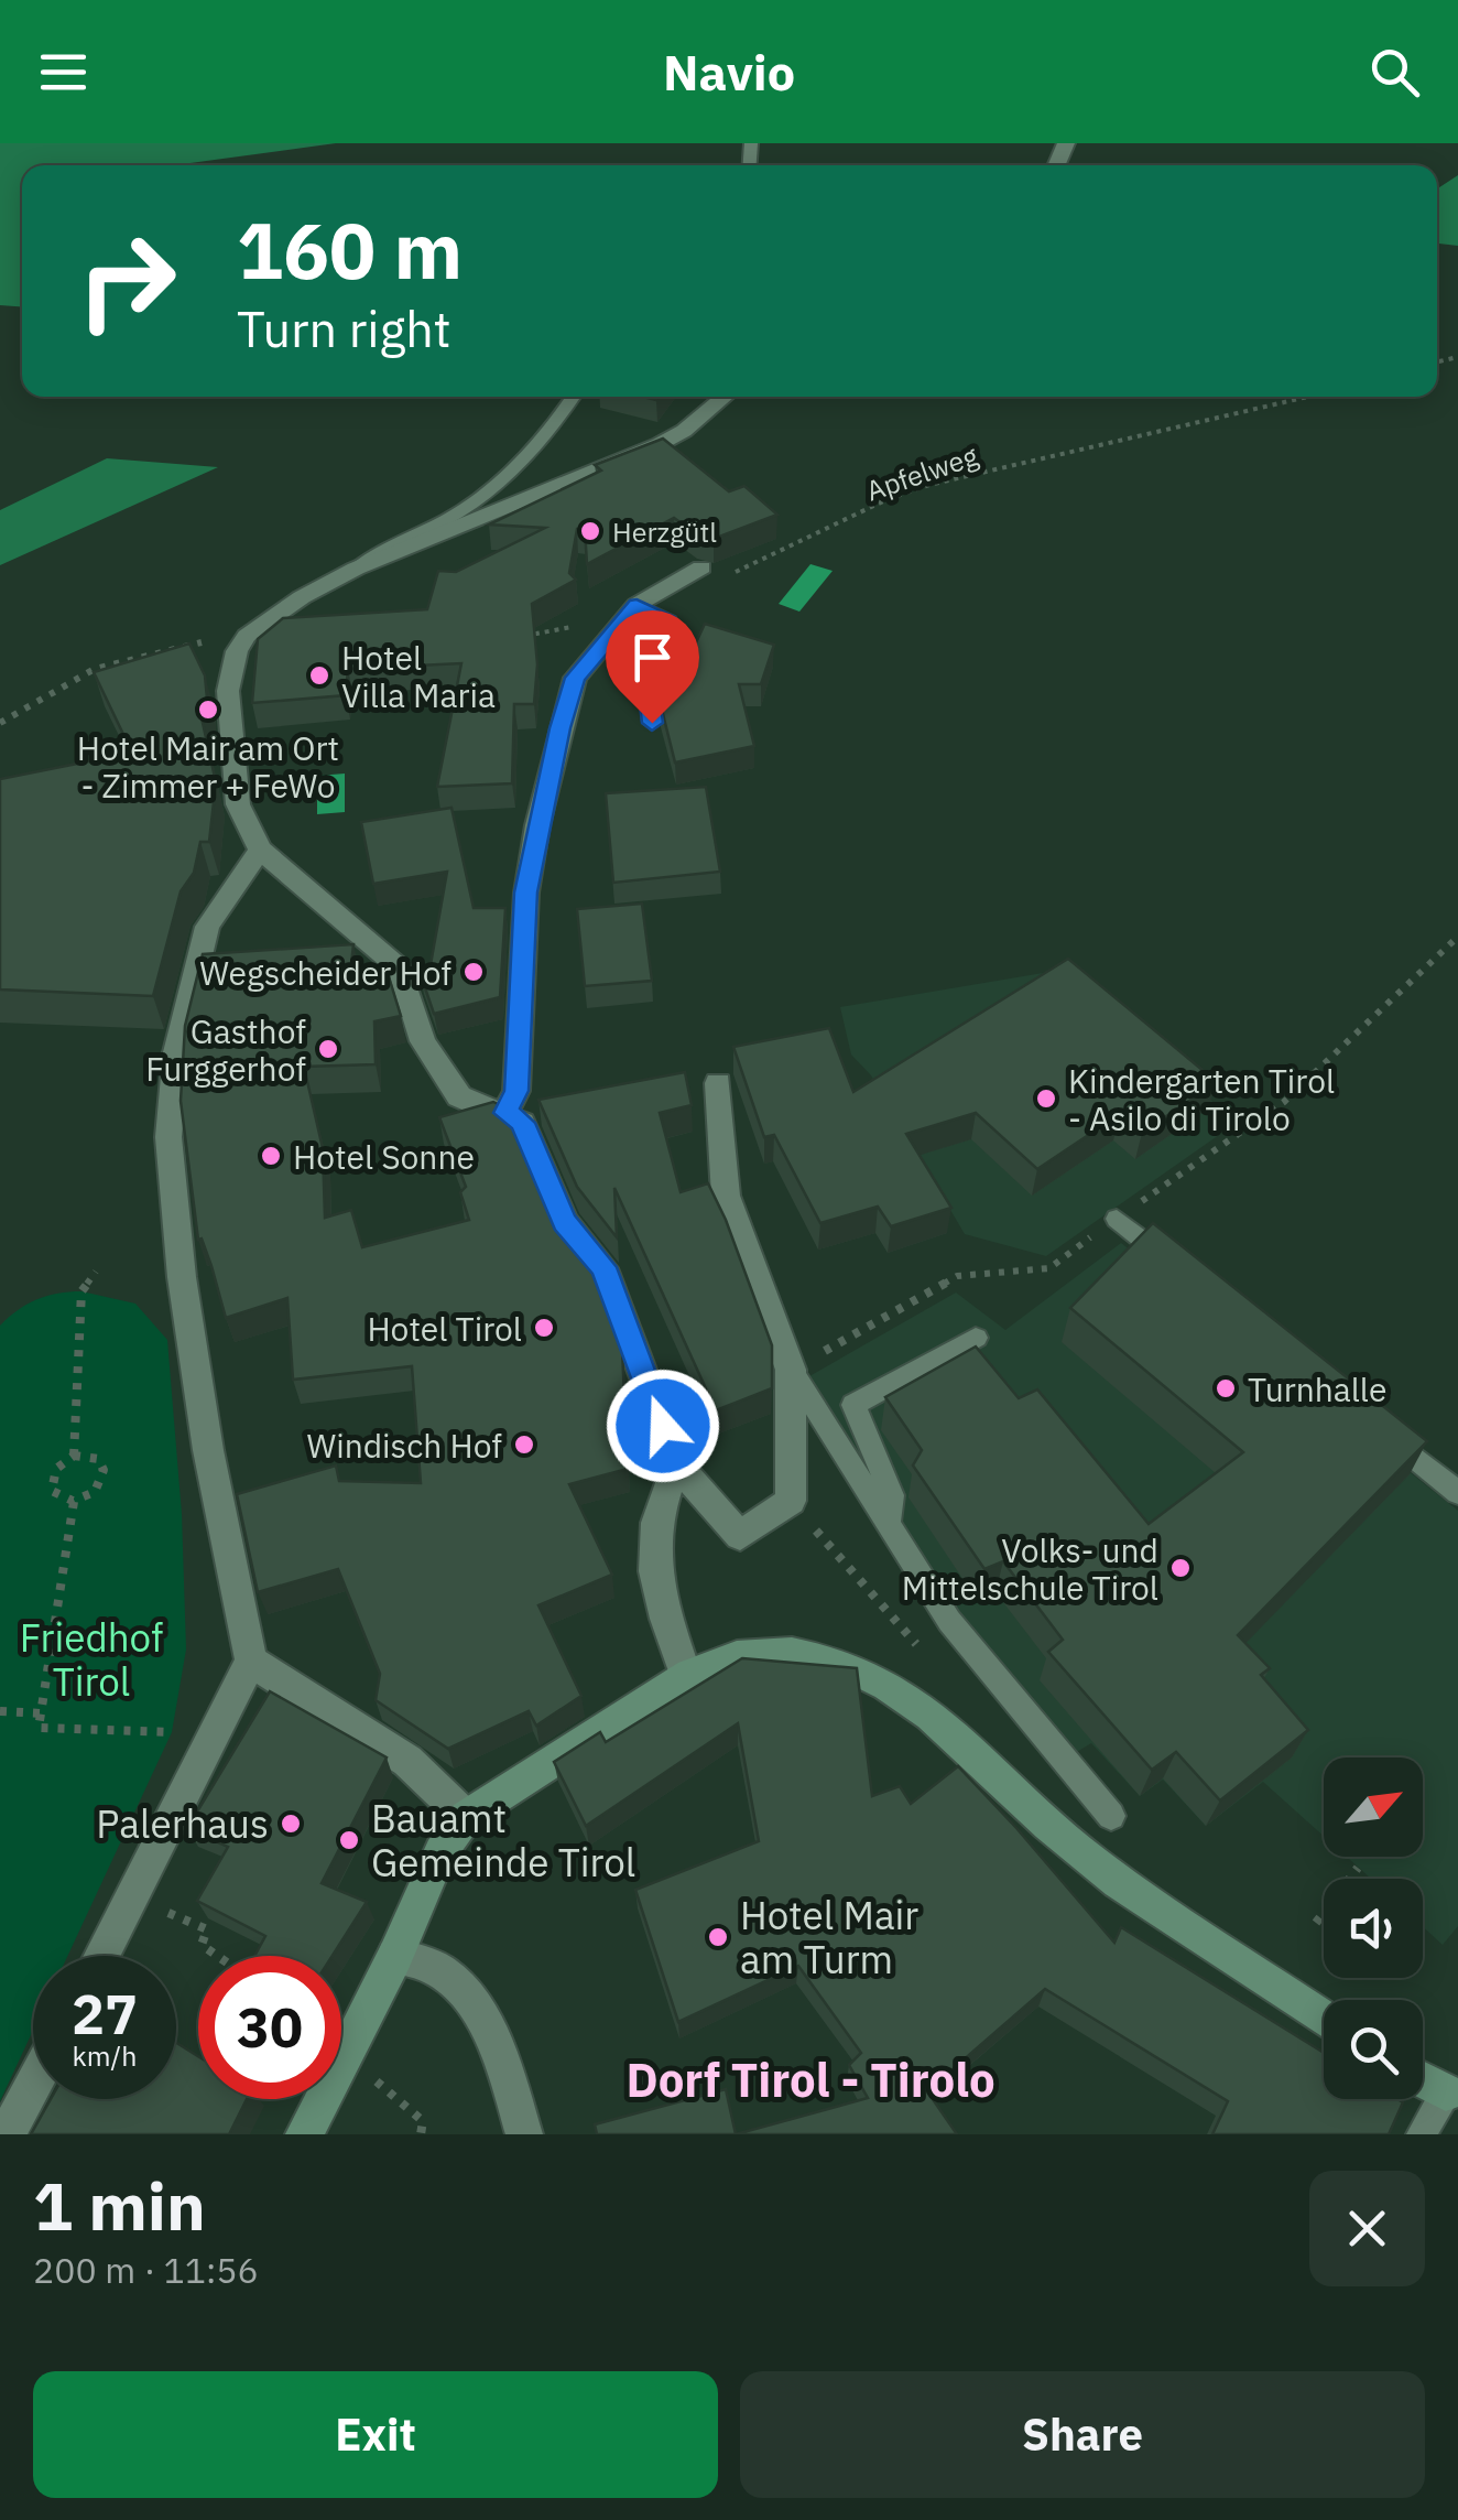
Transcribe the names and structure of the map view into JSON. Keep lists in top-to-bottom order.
{
  "streets": {
    "path": ["Apfelweg"]
  },
  "districts": ["Dorf Tirol - Tirolo"],
  "parks": ["Friedhof Tirol"],
  "places": [
    "Herzgütl",
    "Hotel Villa Maria",
    "Hotel Mair am Ort - Zimmer + FeWo",
    "Wegscheider Hof",
    "Gasthof Furggerhof",
    "Kindergarten Tirol - Asilo di Tirolo",
    "Hotel Sonne",
    "Hotel Tirol",
    "Turnhalle",
    "Windisch Hof",
    "Volks- und Mittelschule Tirol",
    "Palerhaus",
    "Bauamt Gemeinde Tirol",
    "Hotel Mair am Turm"
  ],
  "north": "top right",
  "page": {
    "header": "Navio",
    "turn": ["160 m", "Turn right"],
    "speed": "27 km/h",
    "limit": "30",
    "heading": ["1 min", "200 m · 11:56"],
    "buttons": ["Exit", "Share"]
  }
}
